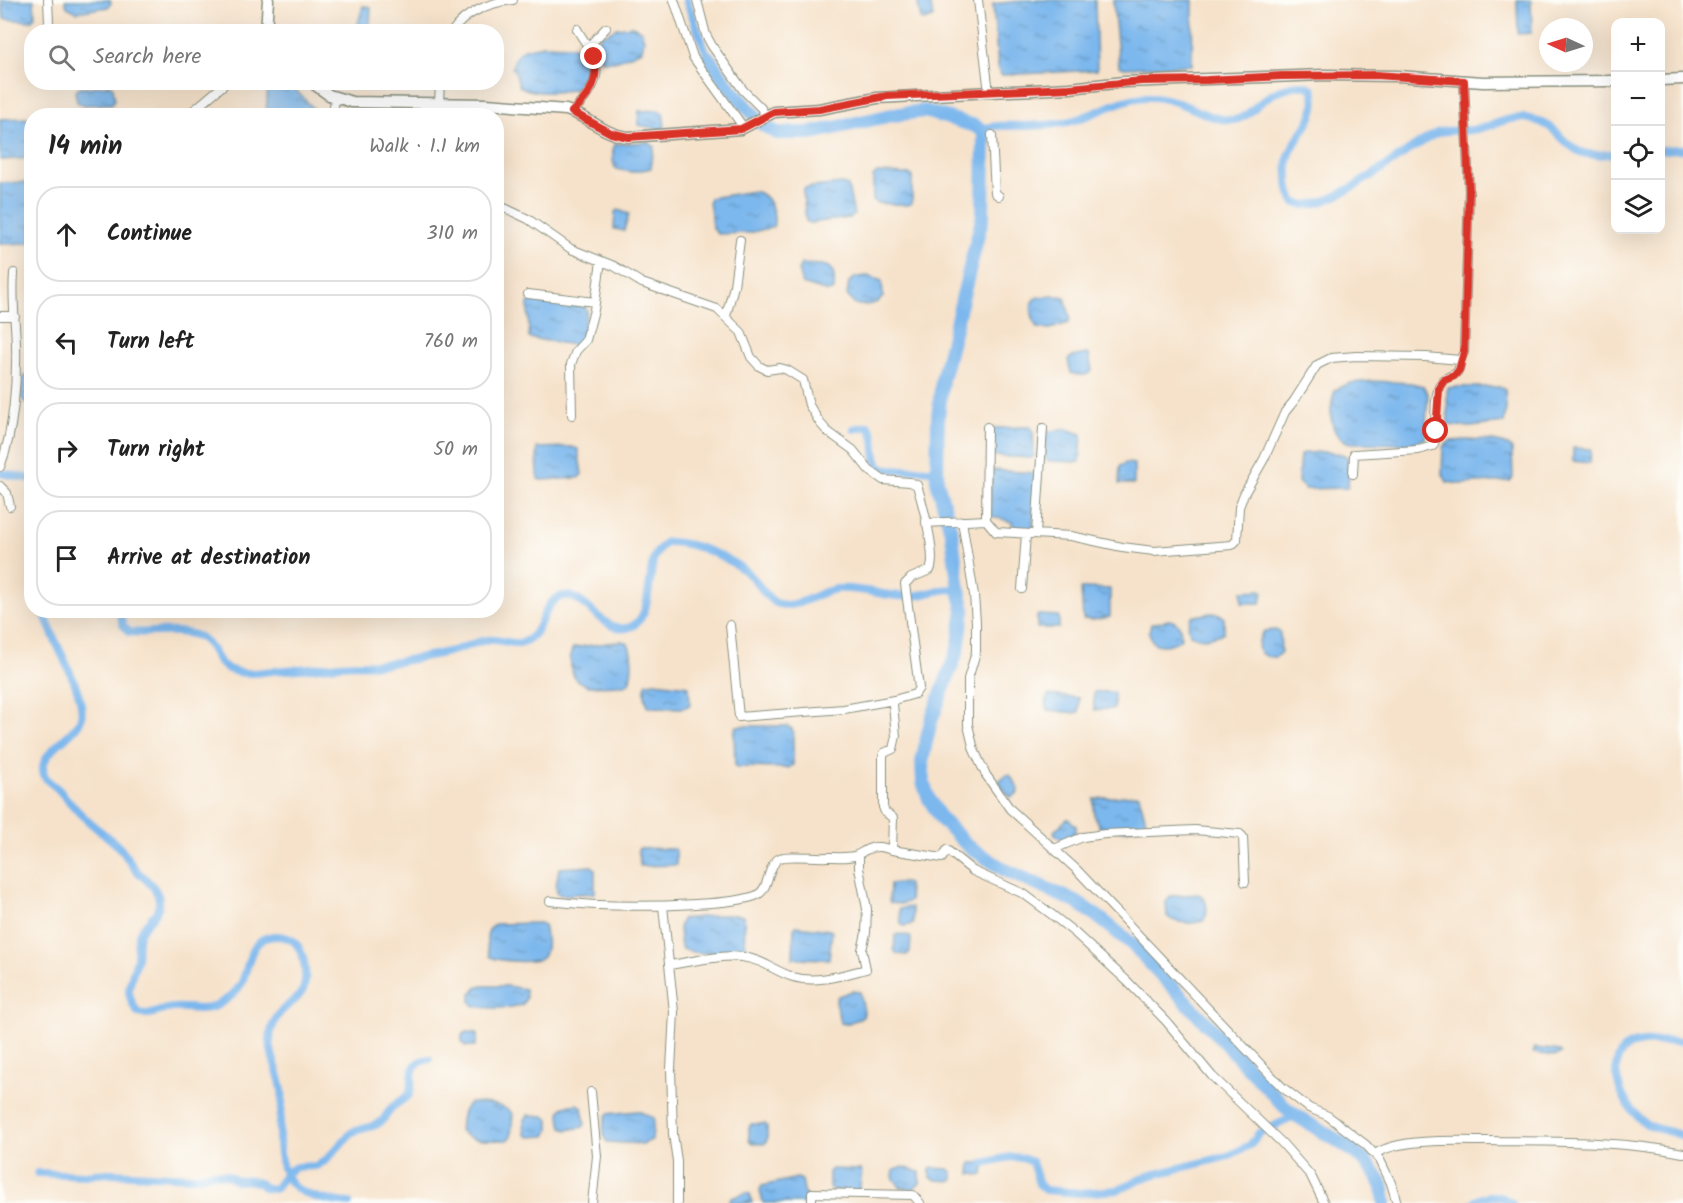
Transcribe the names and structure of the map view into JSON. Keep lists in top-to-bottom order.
{
  "north": "left",
  "page": {
    "map_buttons": ["+", "−"],
    "search": "Search here",
    "heading": ["14 min", "Walk · 1.1 km"],
    "list": [
      ["Continue", "310 m"],
      ["Turn left", "760 m"],
      ["Turn right", "50 m"],
      "Arrive at destination"
    ]
  }
}
